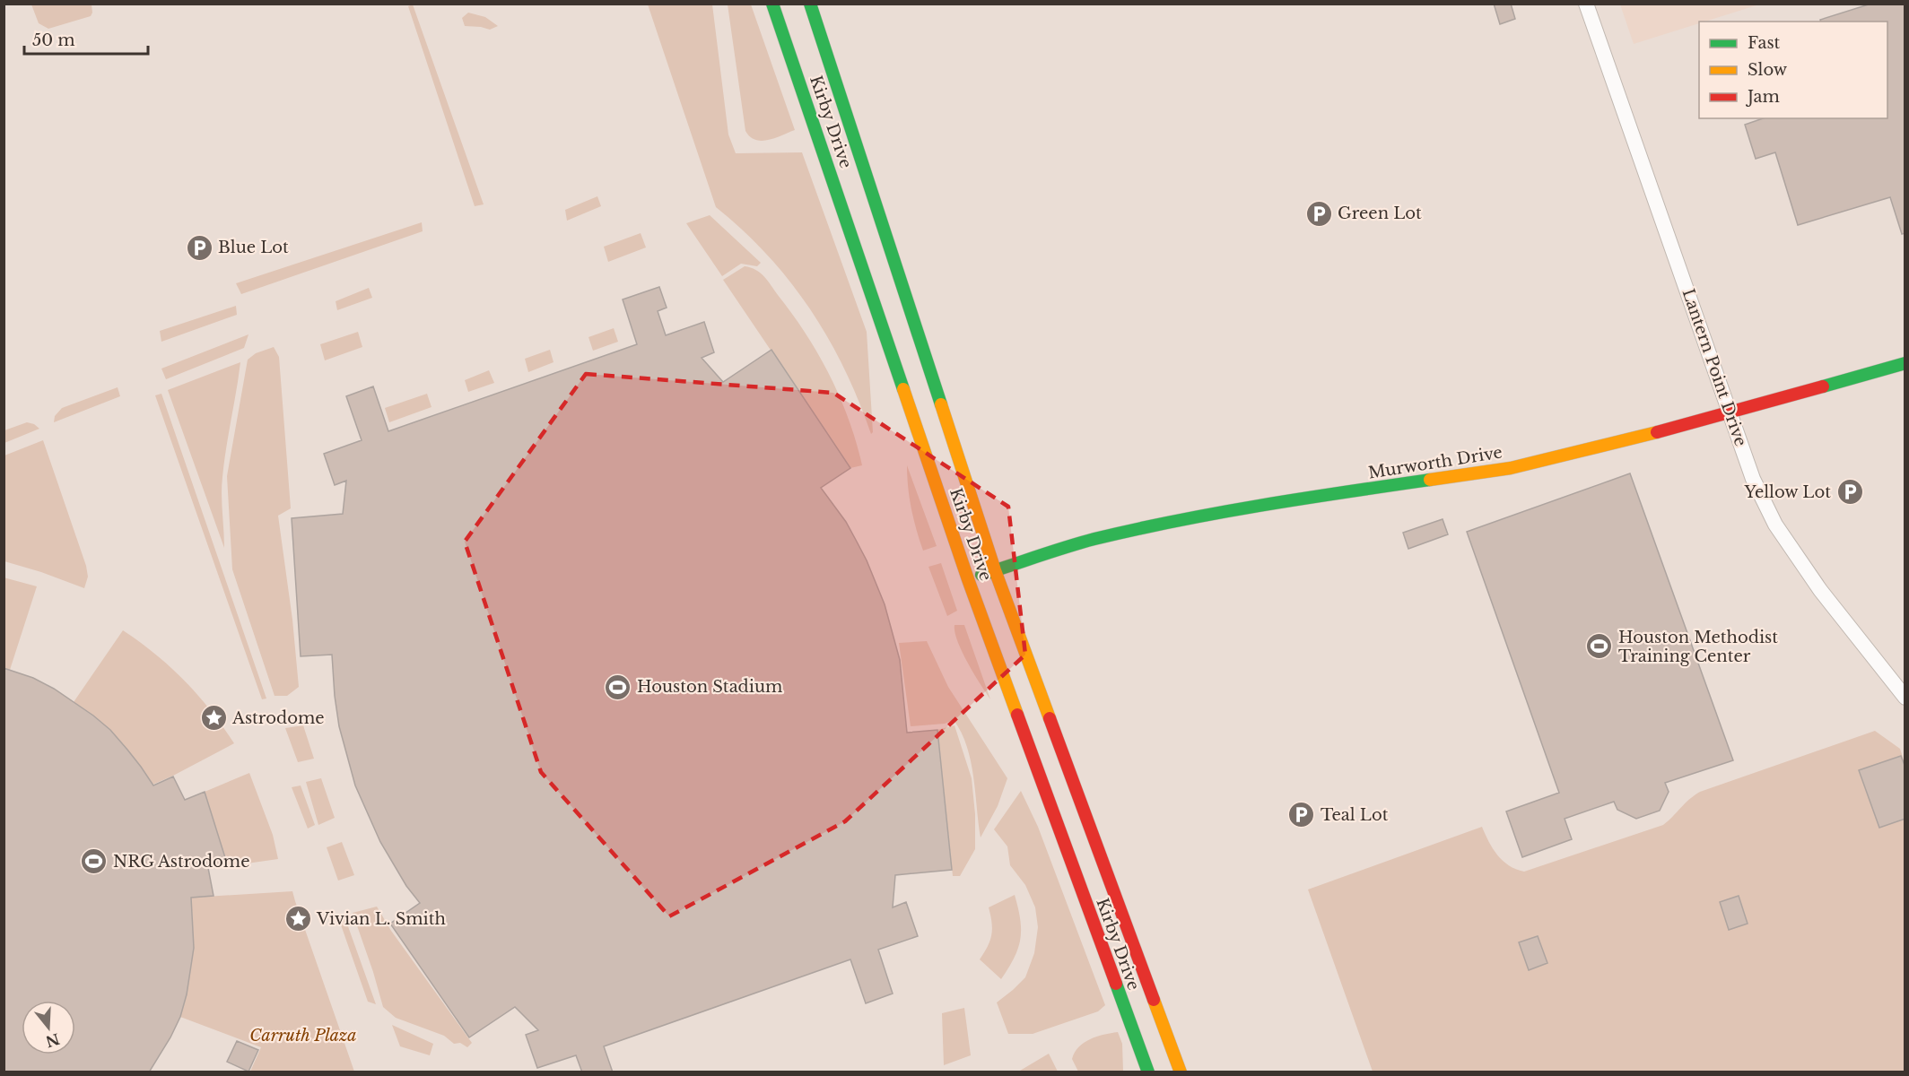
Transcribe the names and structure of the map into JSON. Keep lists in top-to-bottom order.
{
  "streets": {
    "main road": ["Kirby Drive", "Murworth Drive"],
    "street": ["Lantern Point Drive"]
  },
  "crossings": [
    ["Kirby Drive", "Murworth Drive"],
    ["Lantern Point Drive", "Murworth Drive"]
  ],
  "parks": ["Carruth Plaza"],
  "places": {
    "parking": [
      "Green Lot",
      "Blue Lot",
      "Yellow Lot",
      "Teal Lot"
    ],
    "sports": ["Houston Methodist Training Center", "Houston Stadium", "NRG Astrodome"],
    "place": ["Astrodome", "Vivian L. Smith"]
  },
  "legend": ["Fast", "Slow", "Jam"],
  "scale_bar": "50 m",
  "north": "bottom"
}
